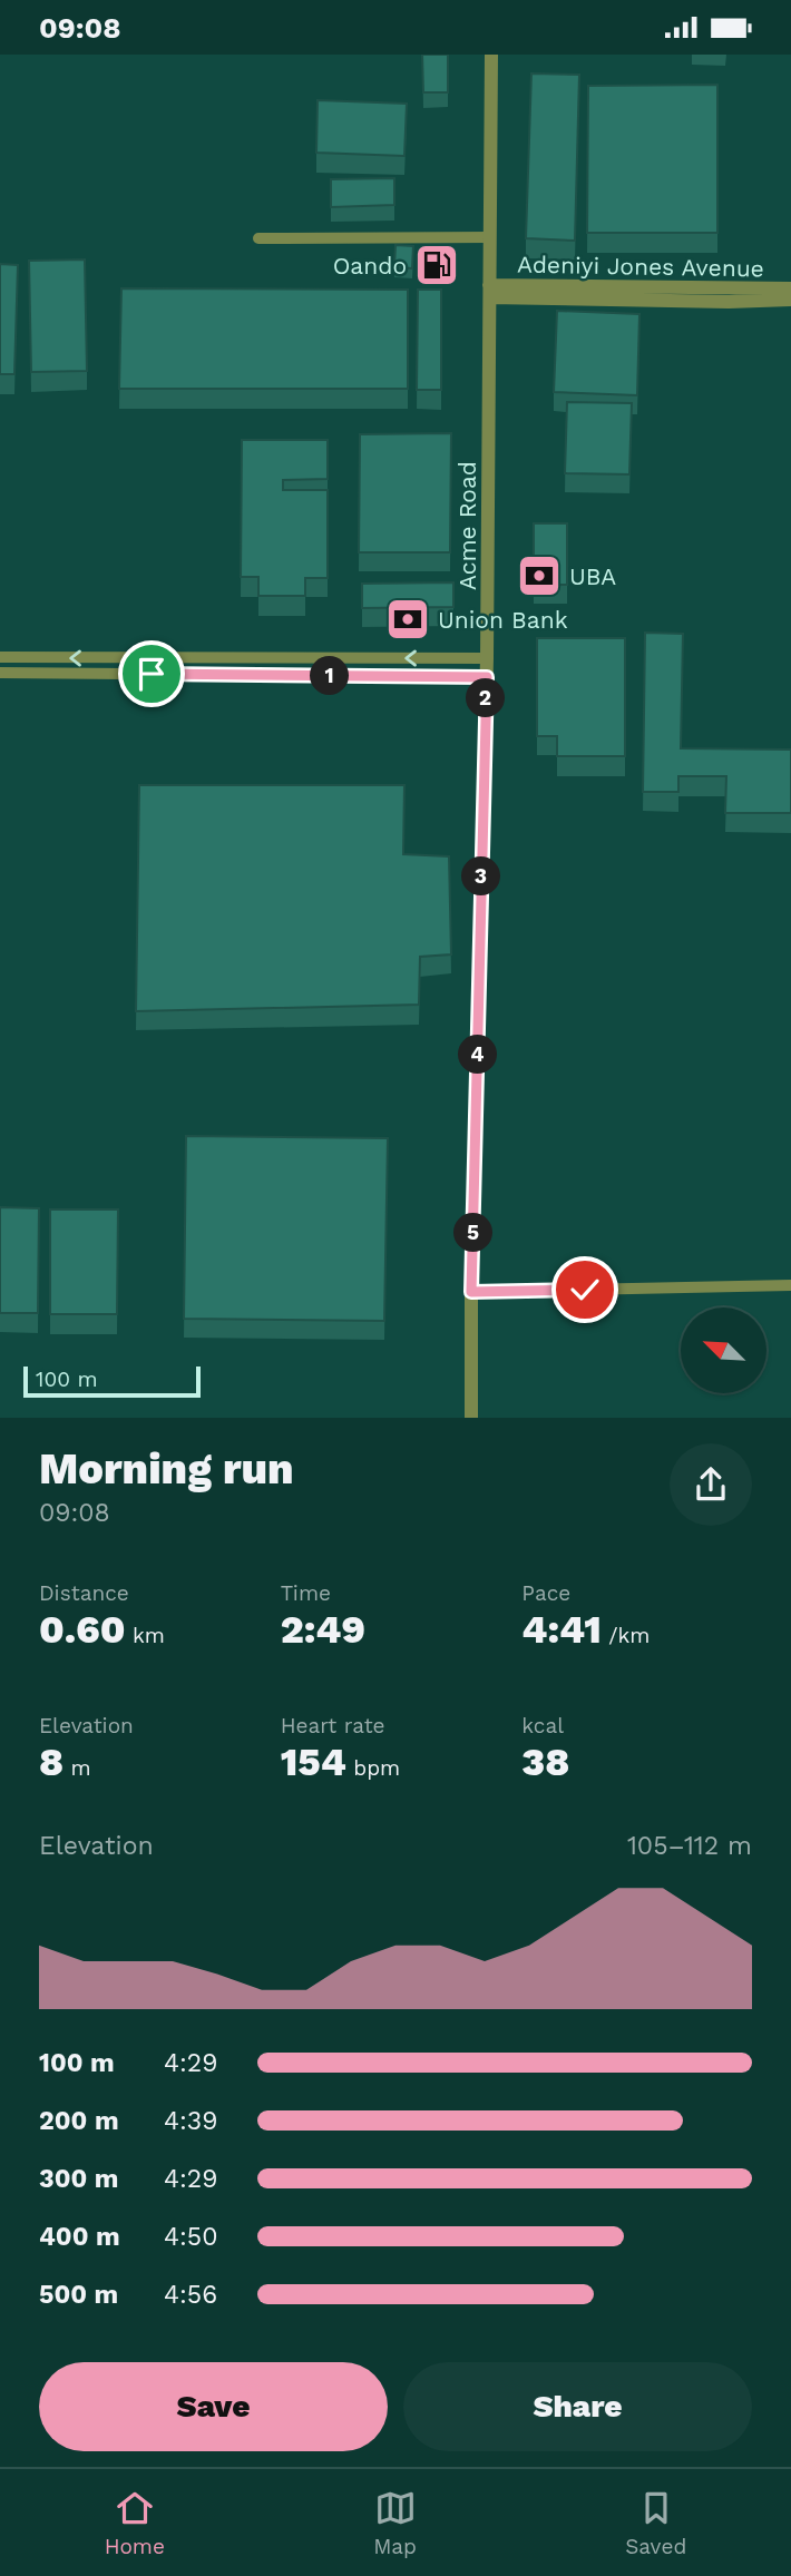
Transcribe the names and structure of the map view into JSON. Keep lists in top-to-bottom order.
{
  "streets": {
    "street": ["Adeniyi Jones Avenue", "Acme Road"]
  },
  "crossings": [
    ["Adeniyi Jones Avenue", "Acme Road"]
  ],
  "places": {
    "fuel station": ["Oando"],
    "bank": ["UBA", "Union Bank"]
  },
  "scale_bar": "100 m",
  "north": "top left",
  "page": {
    "status": "09:08",
    "pins": [
      "1",
      "2",
      "3",
      "4",
      "5"
    ],
    "scale": "100 m",
    "heading": ["Morning run", "09:08"],
    "stats": [
      ["Distance", "0.60 km"],
      ["Time", "2:49"],
      ["Pace", "4:41 /km"],
      ["Elevation", "8 m"],
      ["Heart rate", "154 bpm"],
      ["kcal", "38"]
    ],
    "chart": ["Elevation", "105–112 m"],
    "list": [
      {
        "name": "100 m",
        "note": "4:29"
      },
      {
        "name": "200 m",
        "note": "4:39"
      },
      {
        "name": "300 m",
        "note": "4:29"
      },
      {
        "name": "400 m",
        "note": "4:50"
      },
      {
        "name": "500 m",
        "note": "4:56"
      }
    ],
    "buttons": ["Save", "Share"],
    "tabs": ["Home", "Map", "Saved"]
  }
}
